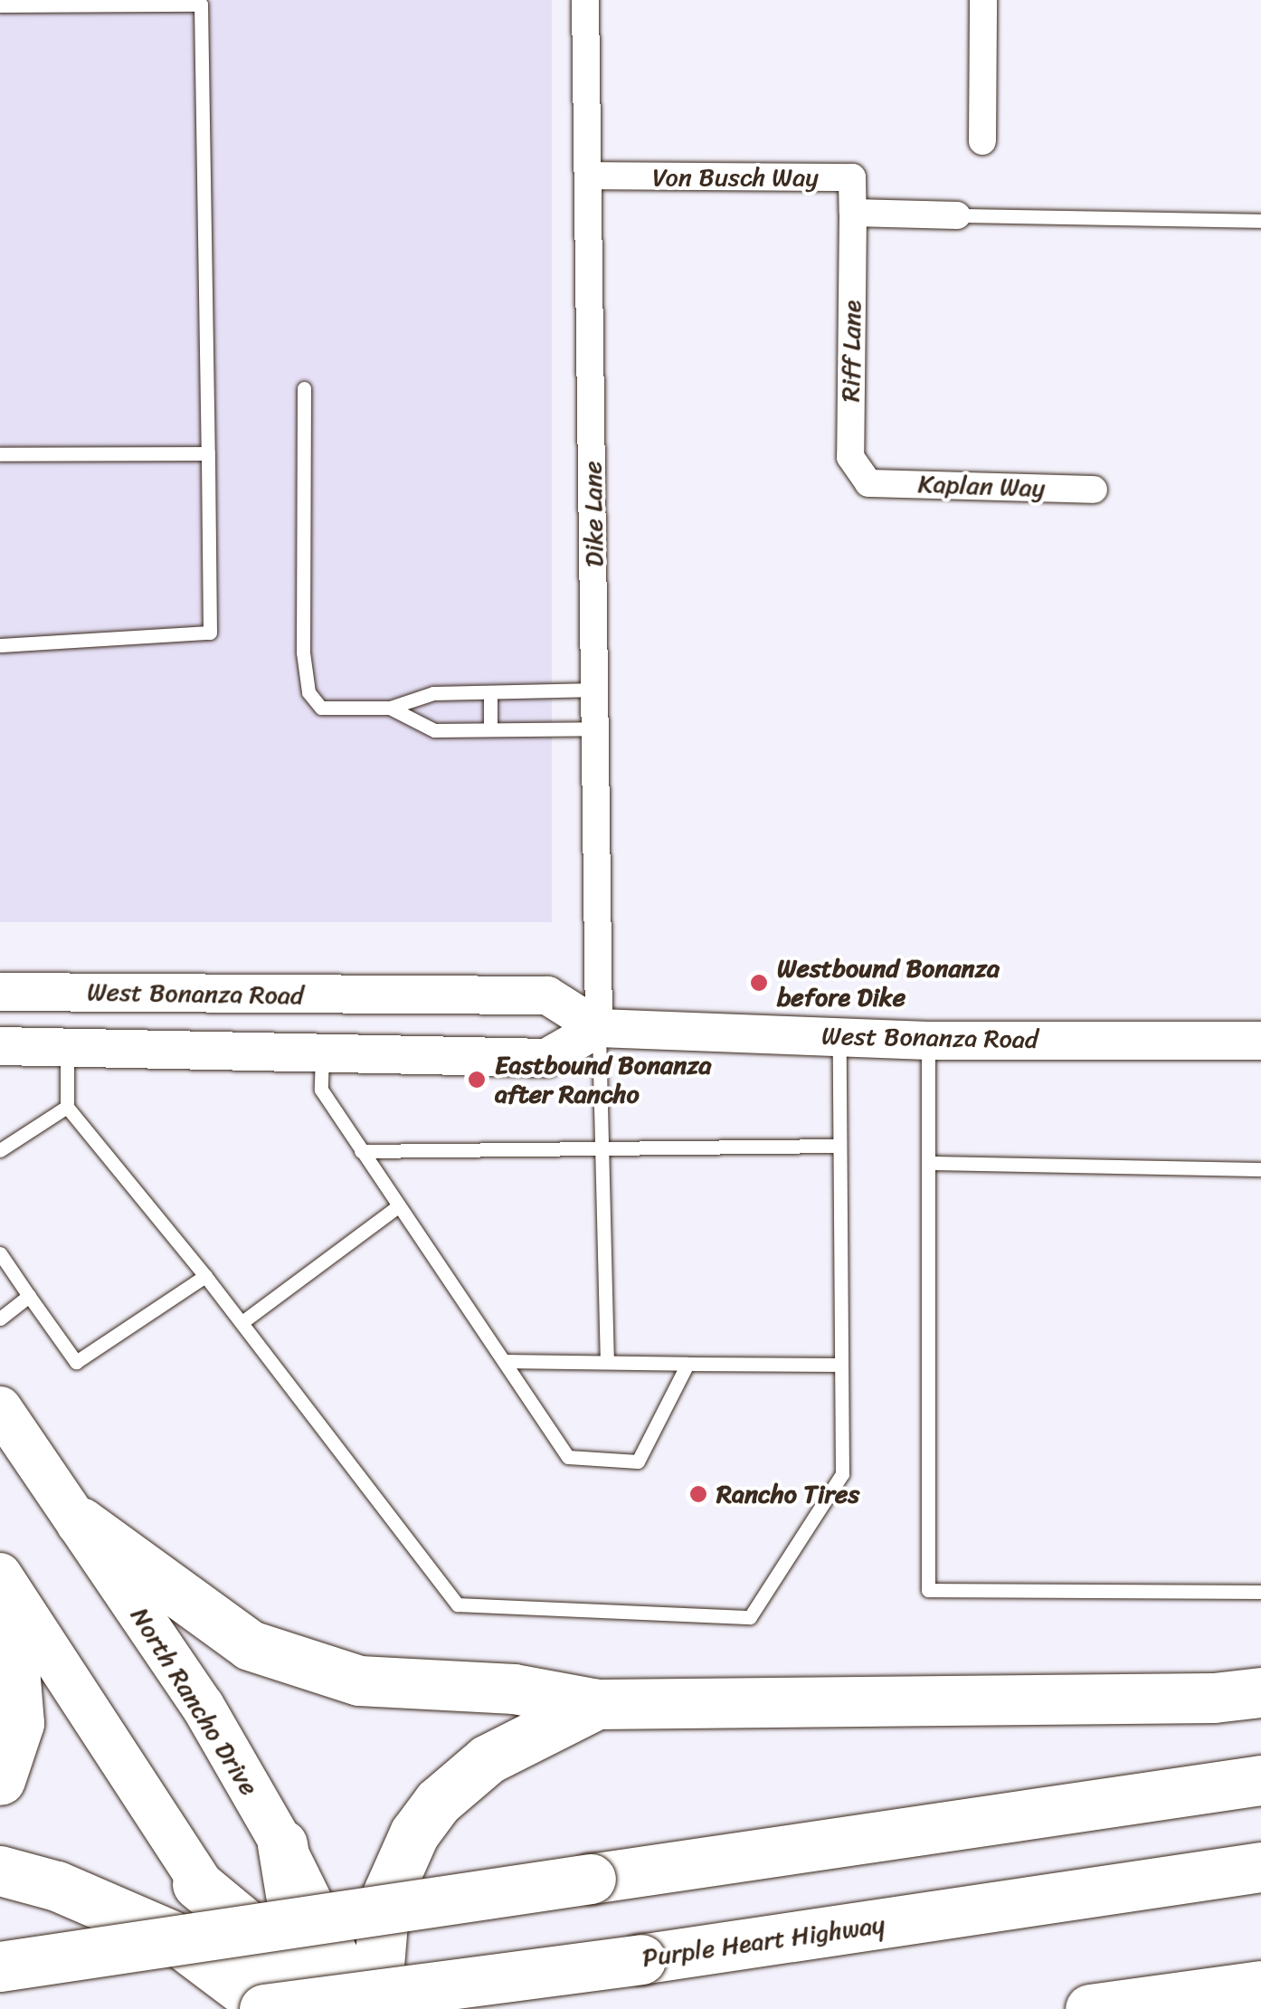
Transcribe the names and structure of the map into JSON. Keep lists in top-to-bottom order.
{
  "streets": {
    "highway": ["Purple Heart Highway"],
    "main road": ["West Bonanza Road", "North Rancho Drive"],
    "street": [
      "Von Busch Way",
      "Riff Lane",
      "Kaplan Way",
      "Dike Lane"
    ]
  },
  "crossings": [
    ["Von Busch Way", "Riff Lane"],
    ["Von Busch Way", "Dike Lane"],
    ["Riff Lane", "Kaplan Way"],
    ["Dike Lane", "West Bonanza Road"]
  ],
  "places": ["Westbound Bonanza before Dike", "Eastbound Bonanza after Rancho", "Rancho Tires"]
}
